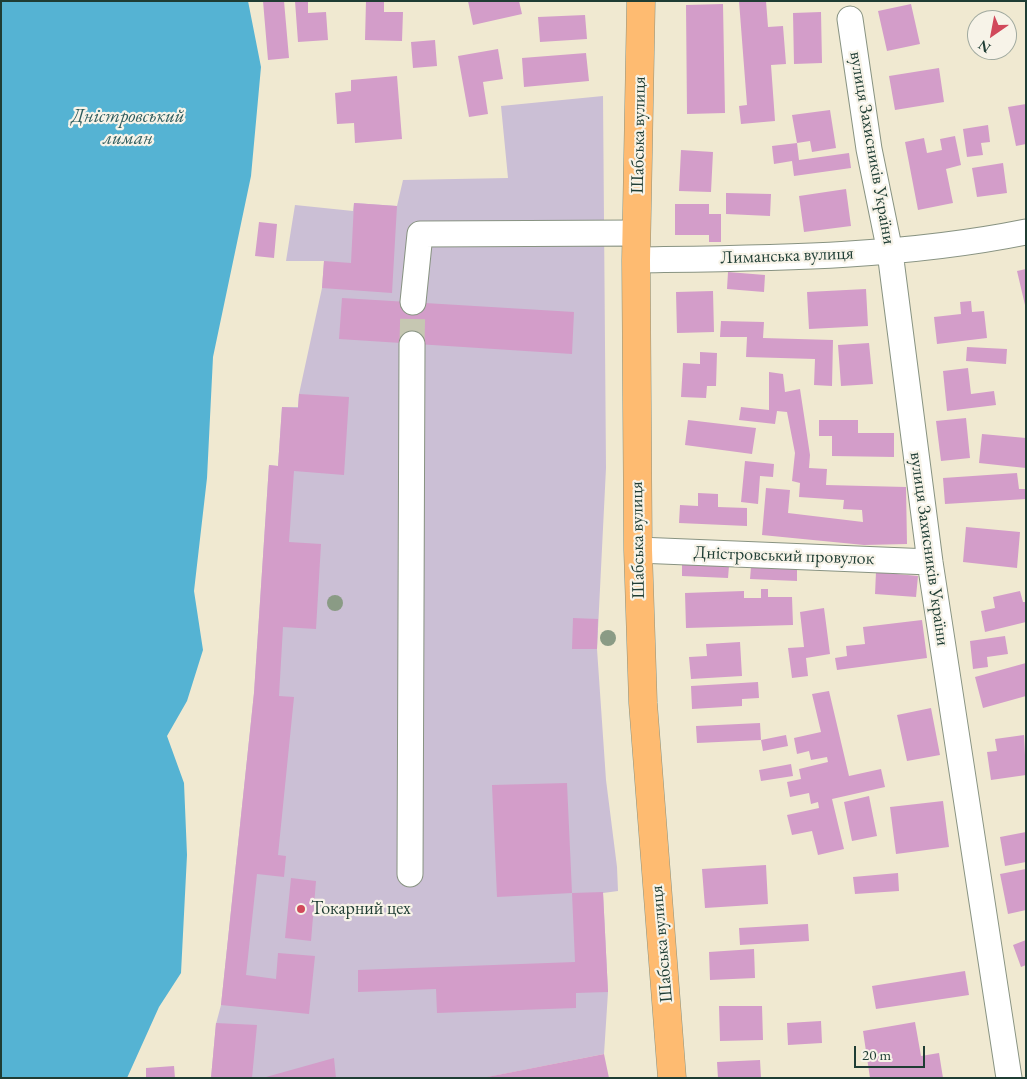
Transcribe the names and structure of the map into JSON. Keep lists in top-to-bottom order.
{
  "streets": {
    "main road": ["Шабська вулиця"],
    "street": ["вулиця Захисників України", "Лиманська вулиця", "Дністровський провулок"]
  },
  "crossings": [
    ["Шабська вулиця", "Лиманська вулиця"],
    ["Шабська вулиця", "Дністровський провулок"],
    ["вулиця Захисників України", "Лиманська вулиця"],
    ["вулиця Захисників України", "Дністровський провулок"]
  ],
  "water": ["Дністровський лиман"],
  "places": ["Токарний цех"],
  "scale_bar": "20 m",
  "north": "bottom left"
}
